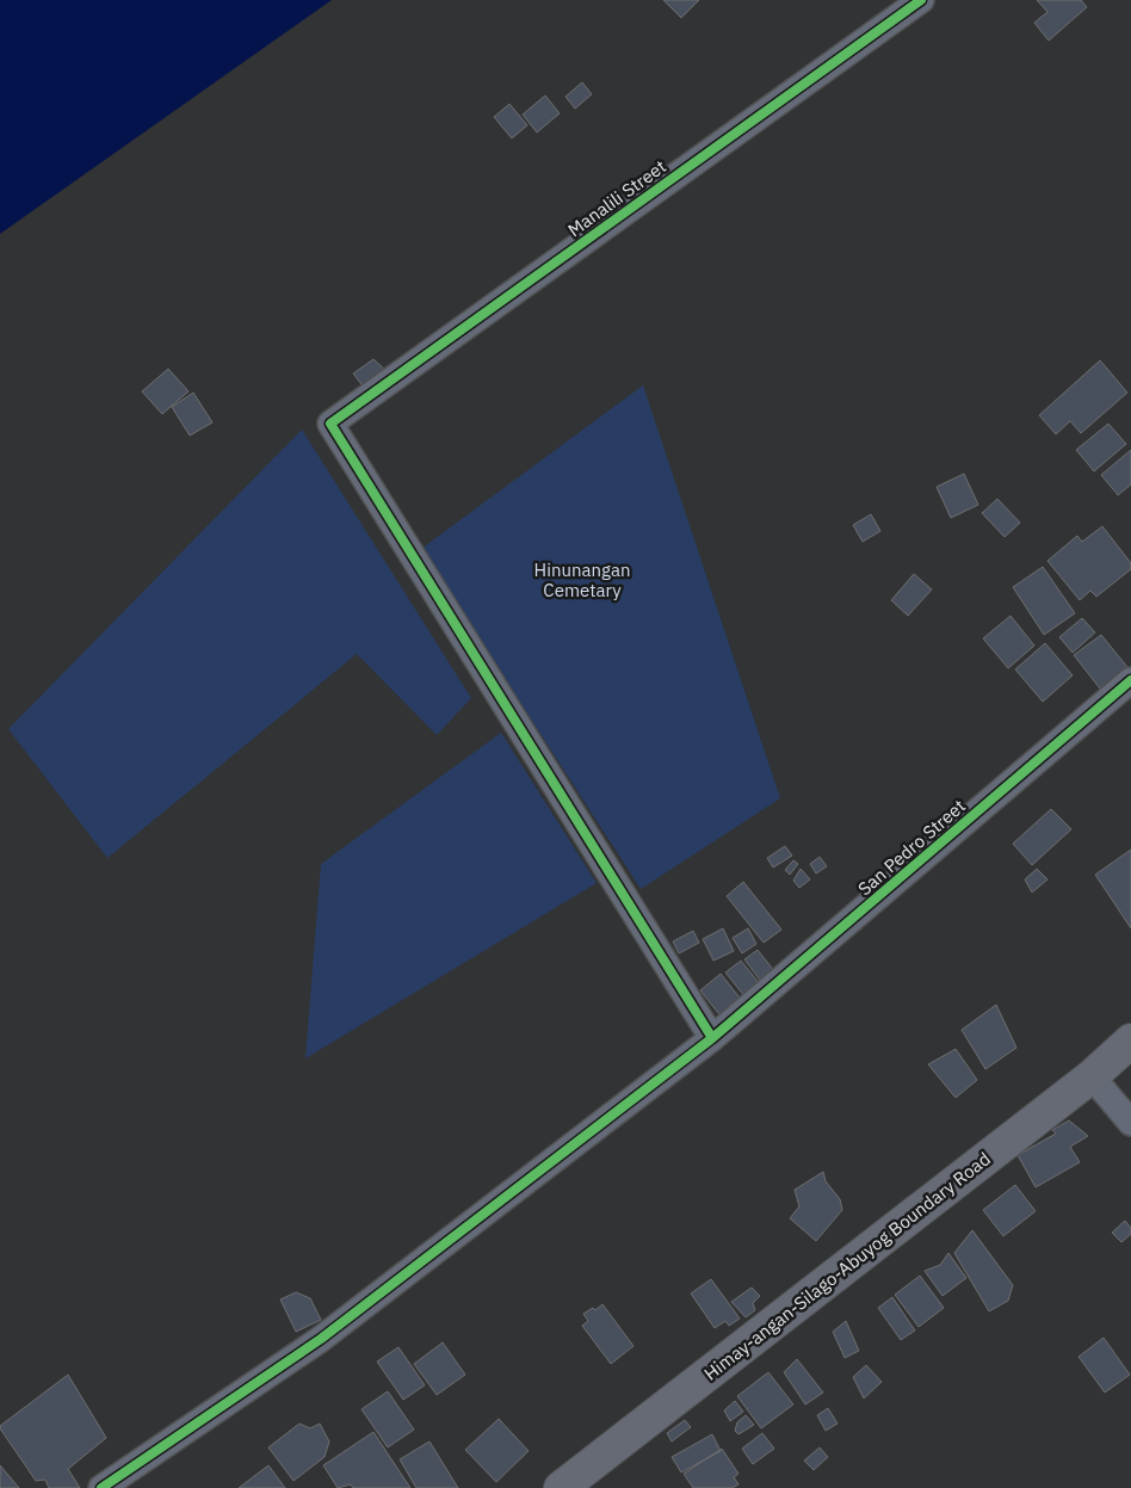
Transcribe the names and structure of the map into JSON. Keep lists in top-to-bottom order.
{
  "streets": {
    "main road": ["Himay-angan-Silago-Abuyog Boundary Road"],
    "street": ["Manalili Street", "San Pedro Street"]
  },
  "crossings": [
    ["Manalili Street", "San Pedro Street"]
  ],
  "parks": ["Hinunangan Cemetary"]
}
